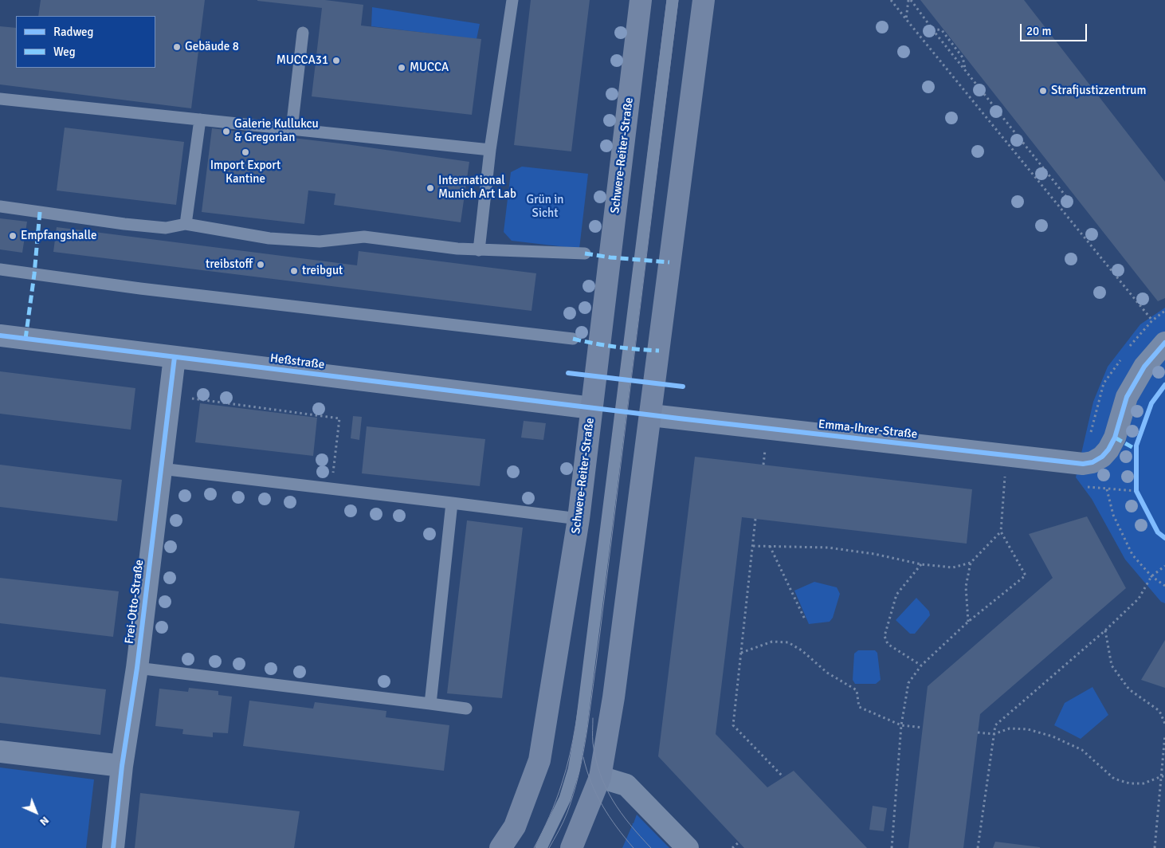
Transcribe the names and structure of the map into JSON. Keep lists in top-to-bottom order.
{
  "streets": {
    "main road": ["Schwere-Reiter-Straße"],
    "street": ["Heßstraße", "Emma-Ihrer-Straße", "Frei-Otto-Straße"]
  },
  "crossings": [
    ["Schwere-Reiter-Straße", "Heßstraße"],
    ["Heßstraße", "Frei-Otto-Straße"]
  ],
  "parks": ["Grün in Sicht"],
  "places": [
    "Gebäude 8",
    "MUCCA31",
    "MUCCA",
    "Strafjustizzentrum",
    "Galerie Kullukcu & Gregorian",
    "Import Export Kantine",
    "International Munich Art Lab",
    "Empfangshalle",
    "treibstoff",
    "treibgut"
  ],
  "legend": ["Radweg", "Weg"],
  "scale_bar": "20 m",
  "north": "bottom right"
}
